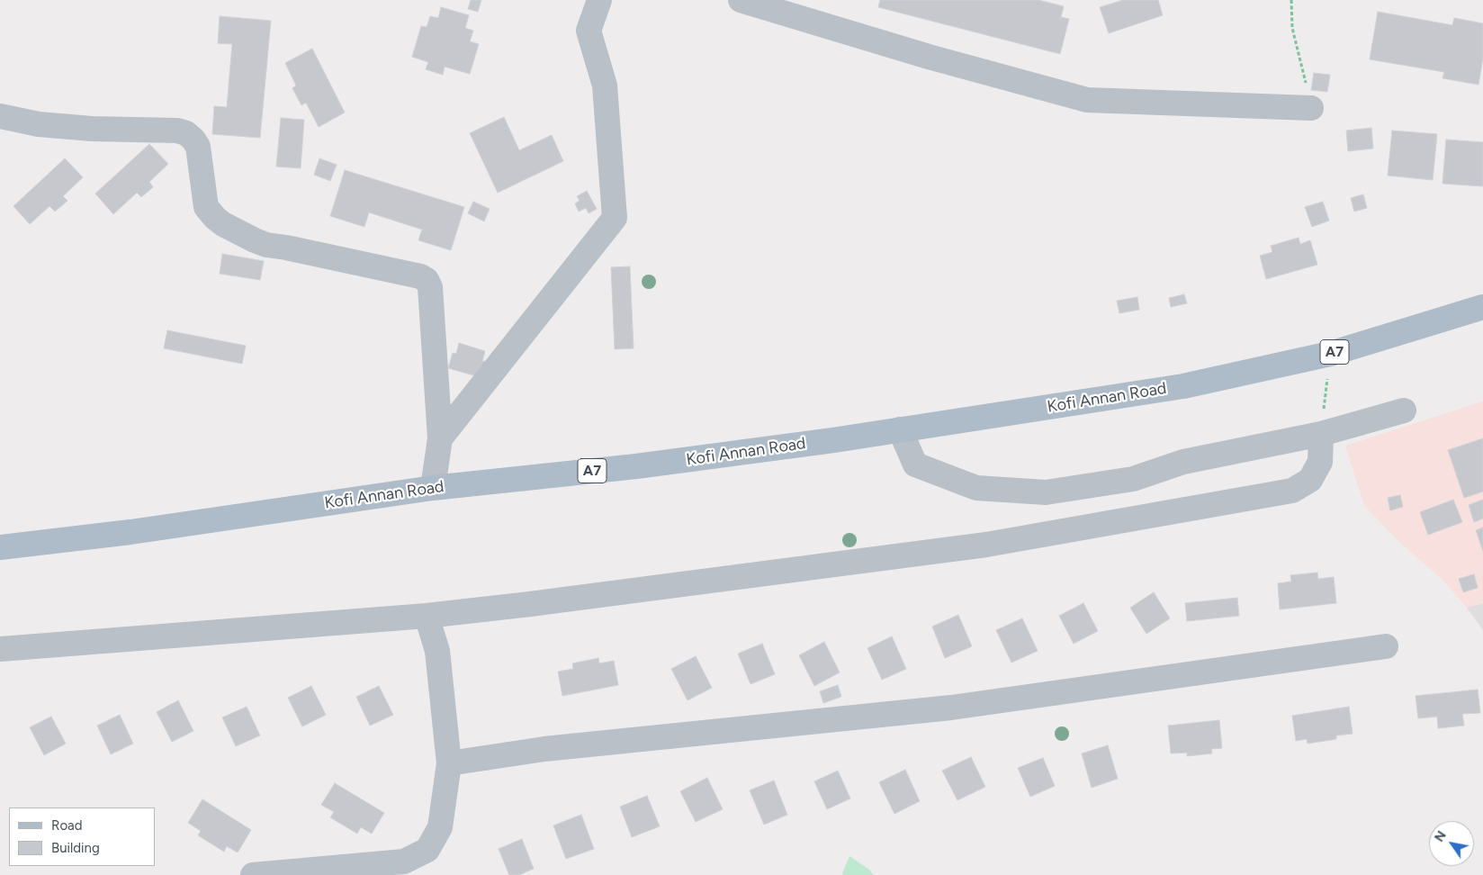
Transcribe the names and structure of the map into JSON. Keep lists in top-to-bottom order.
{
  "streets": {
    "main road": ["A7", "Kofi Annan Road"]
  },
  "legend": ["Road", "Building"],
  "north": "top left"
}
